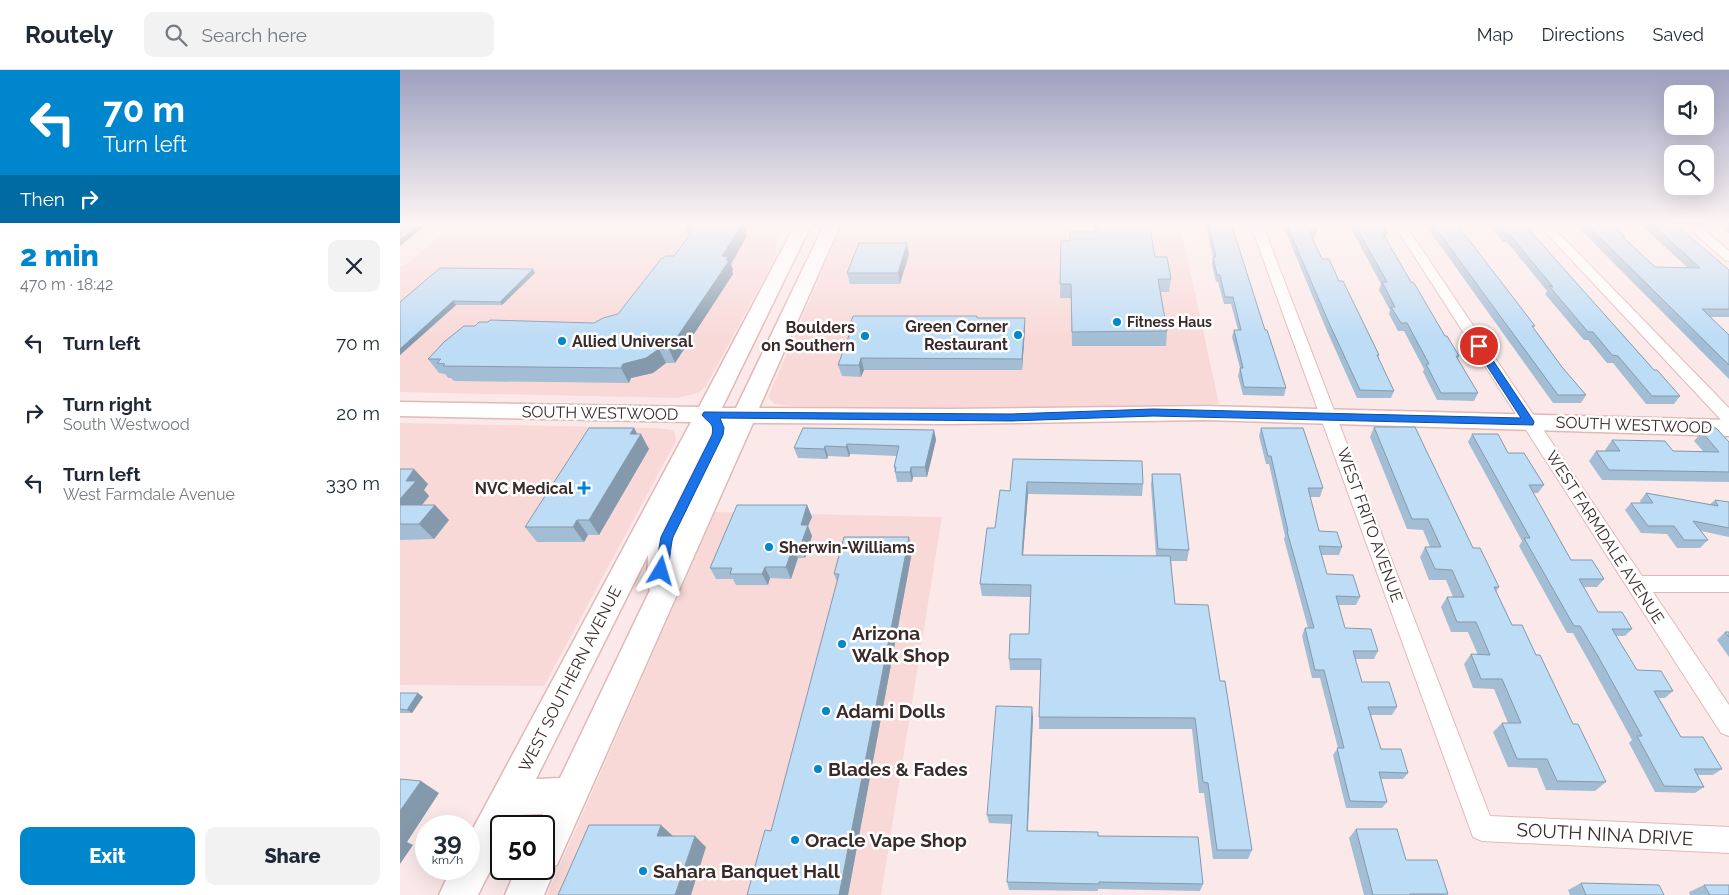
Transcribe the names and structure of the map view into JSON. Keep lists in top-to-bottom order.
{
  "streets": {
    "main road": ["SOUTH WESTWOOD", "WEST SOUTHERN AVENUE"],
    "street": ["WEST FRITO AVENUE", "WEST FARMDALE AVENUE", "SOUTH NINA DRIVE"]
  },
  "crossings": [
    ["SOUTH WESTWOOD", "WEST FRITO AVENUE"],
    ["SOUTH WESTWOOD", "WEST FARMDALE AVENUE"],
    ["SOUTH WESTWOOD", "WEST SOUTHERN AVENUE"],
    ["WEST FRITO AVENUE", "SOUTH NINA DRIVE"]
  ],
  "places": {
    "other": [
      "Fitness Haus",
      "Green Corner Restaurant",
      "Boulders on Southern",
      "Allied Universal",
      "Sherwin-Williams",
      "Arizona Walk Shop",
      "Adami Dolls",
      "Blades & Fades",
      "Oracle Vape Shop",
      "Sahara Banquet Hall"
    ],
    "health": ["NVC Medical"]
  },
  "page": {
    "header": "Routely",
    "search": "Search here",
    "nav": ["Map", "Directions", "Saved"],
    "turn": ["70 m", "Turn left"],
    "then": "Then",
    "heading": ["2 min", "470 m · 18:42"],
    "list": [
      {
        "name": "Turn left",
        "value": "70 m"
      },
      {
        "name": "Turn right",
        "note": "South Westwood",
        "value": "20 m"
      },
      {
        "name": "Turn left",
        "note": "West Farmdale Avenue",
        "value": "330 m"
      }
    ],
    "speed": "39 km/h",
    "limit": "50",
    "buttons": ["Exit", "Share"]
  }
}
